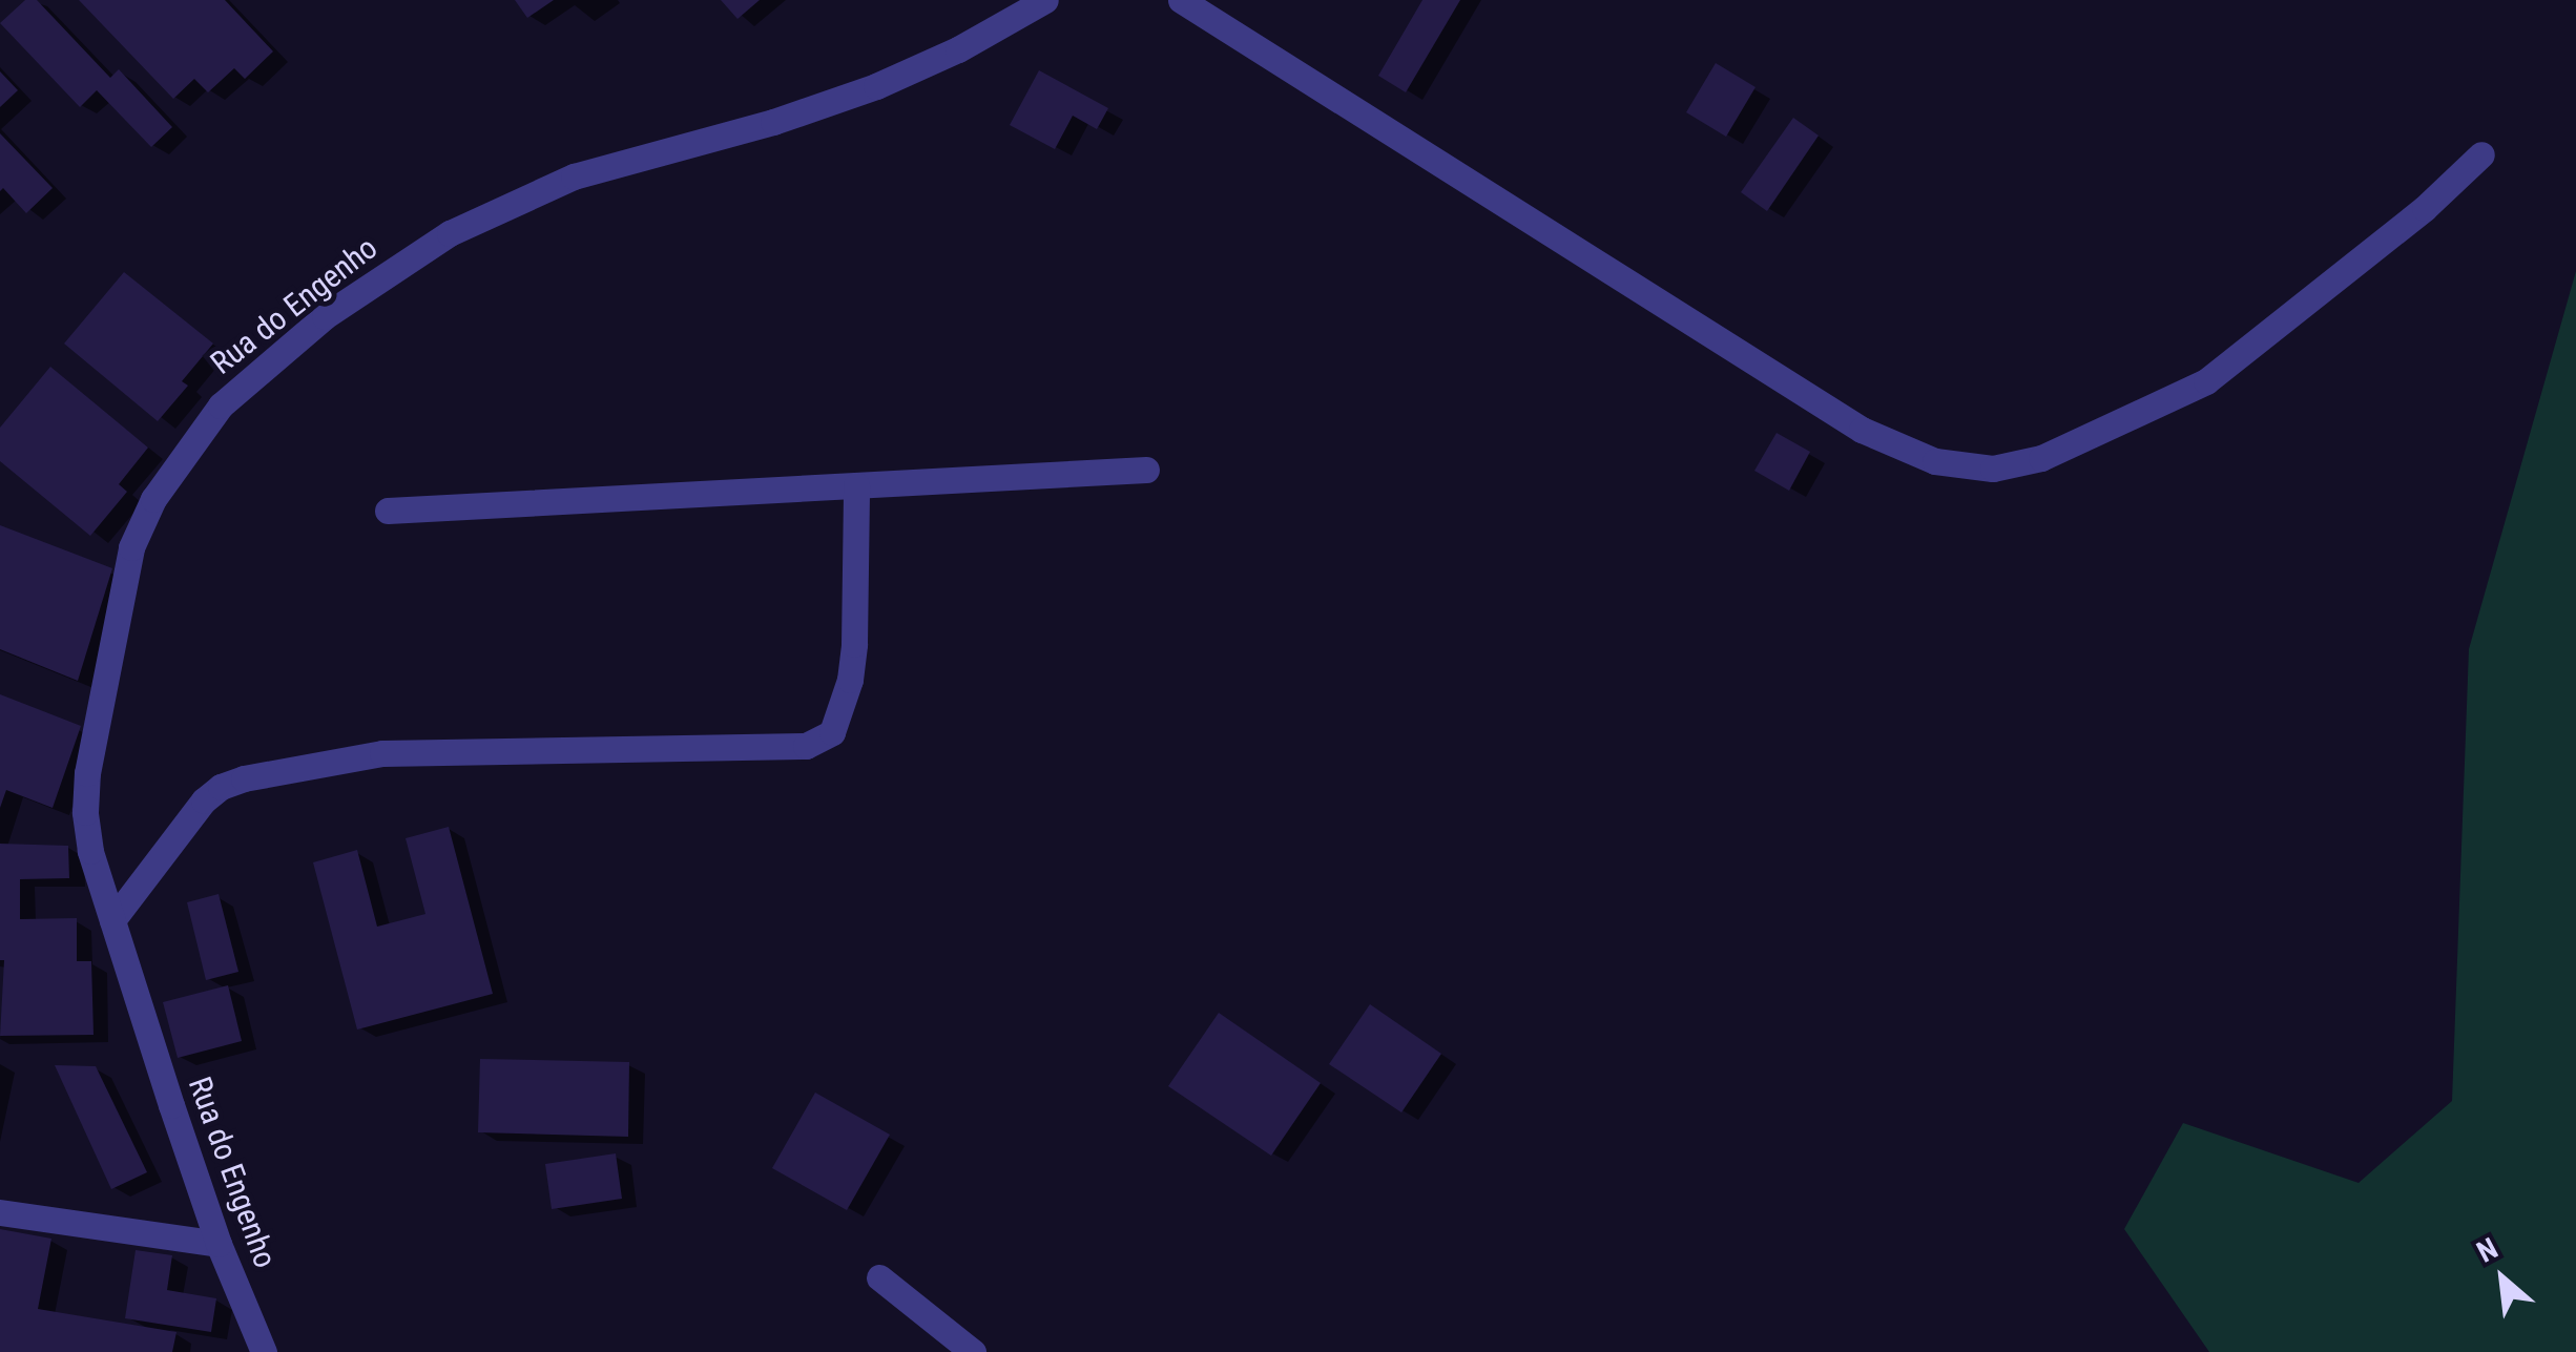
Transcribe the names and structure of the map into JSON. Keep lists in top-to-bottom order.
{
  "streets": {
    "street": ["Rua do Engenho"]
  },
  "north": "top left"
}
